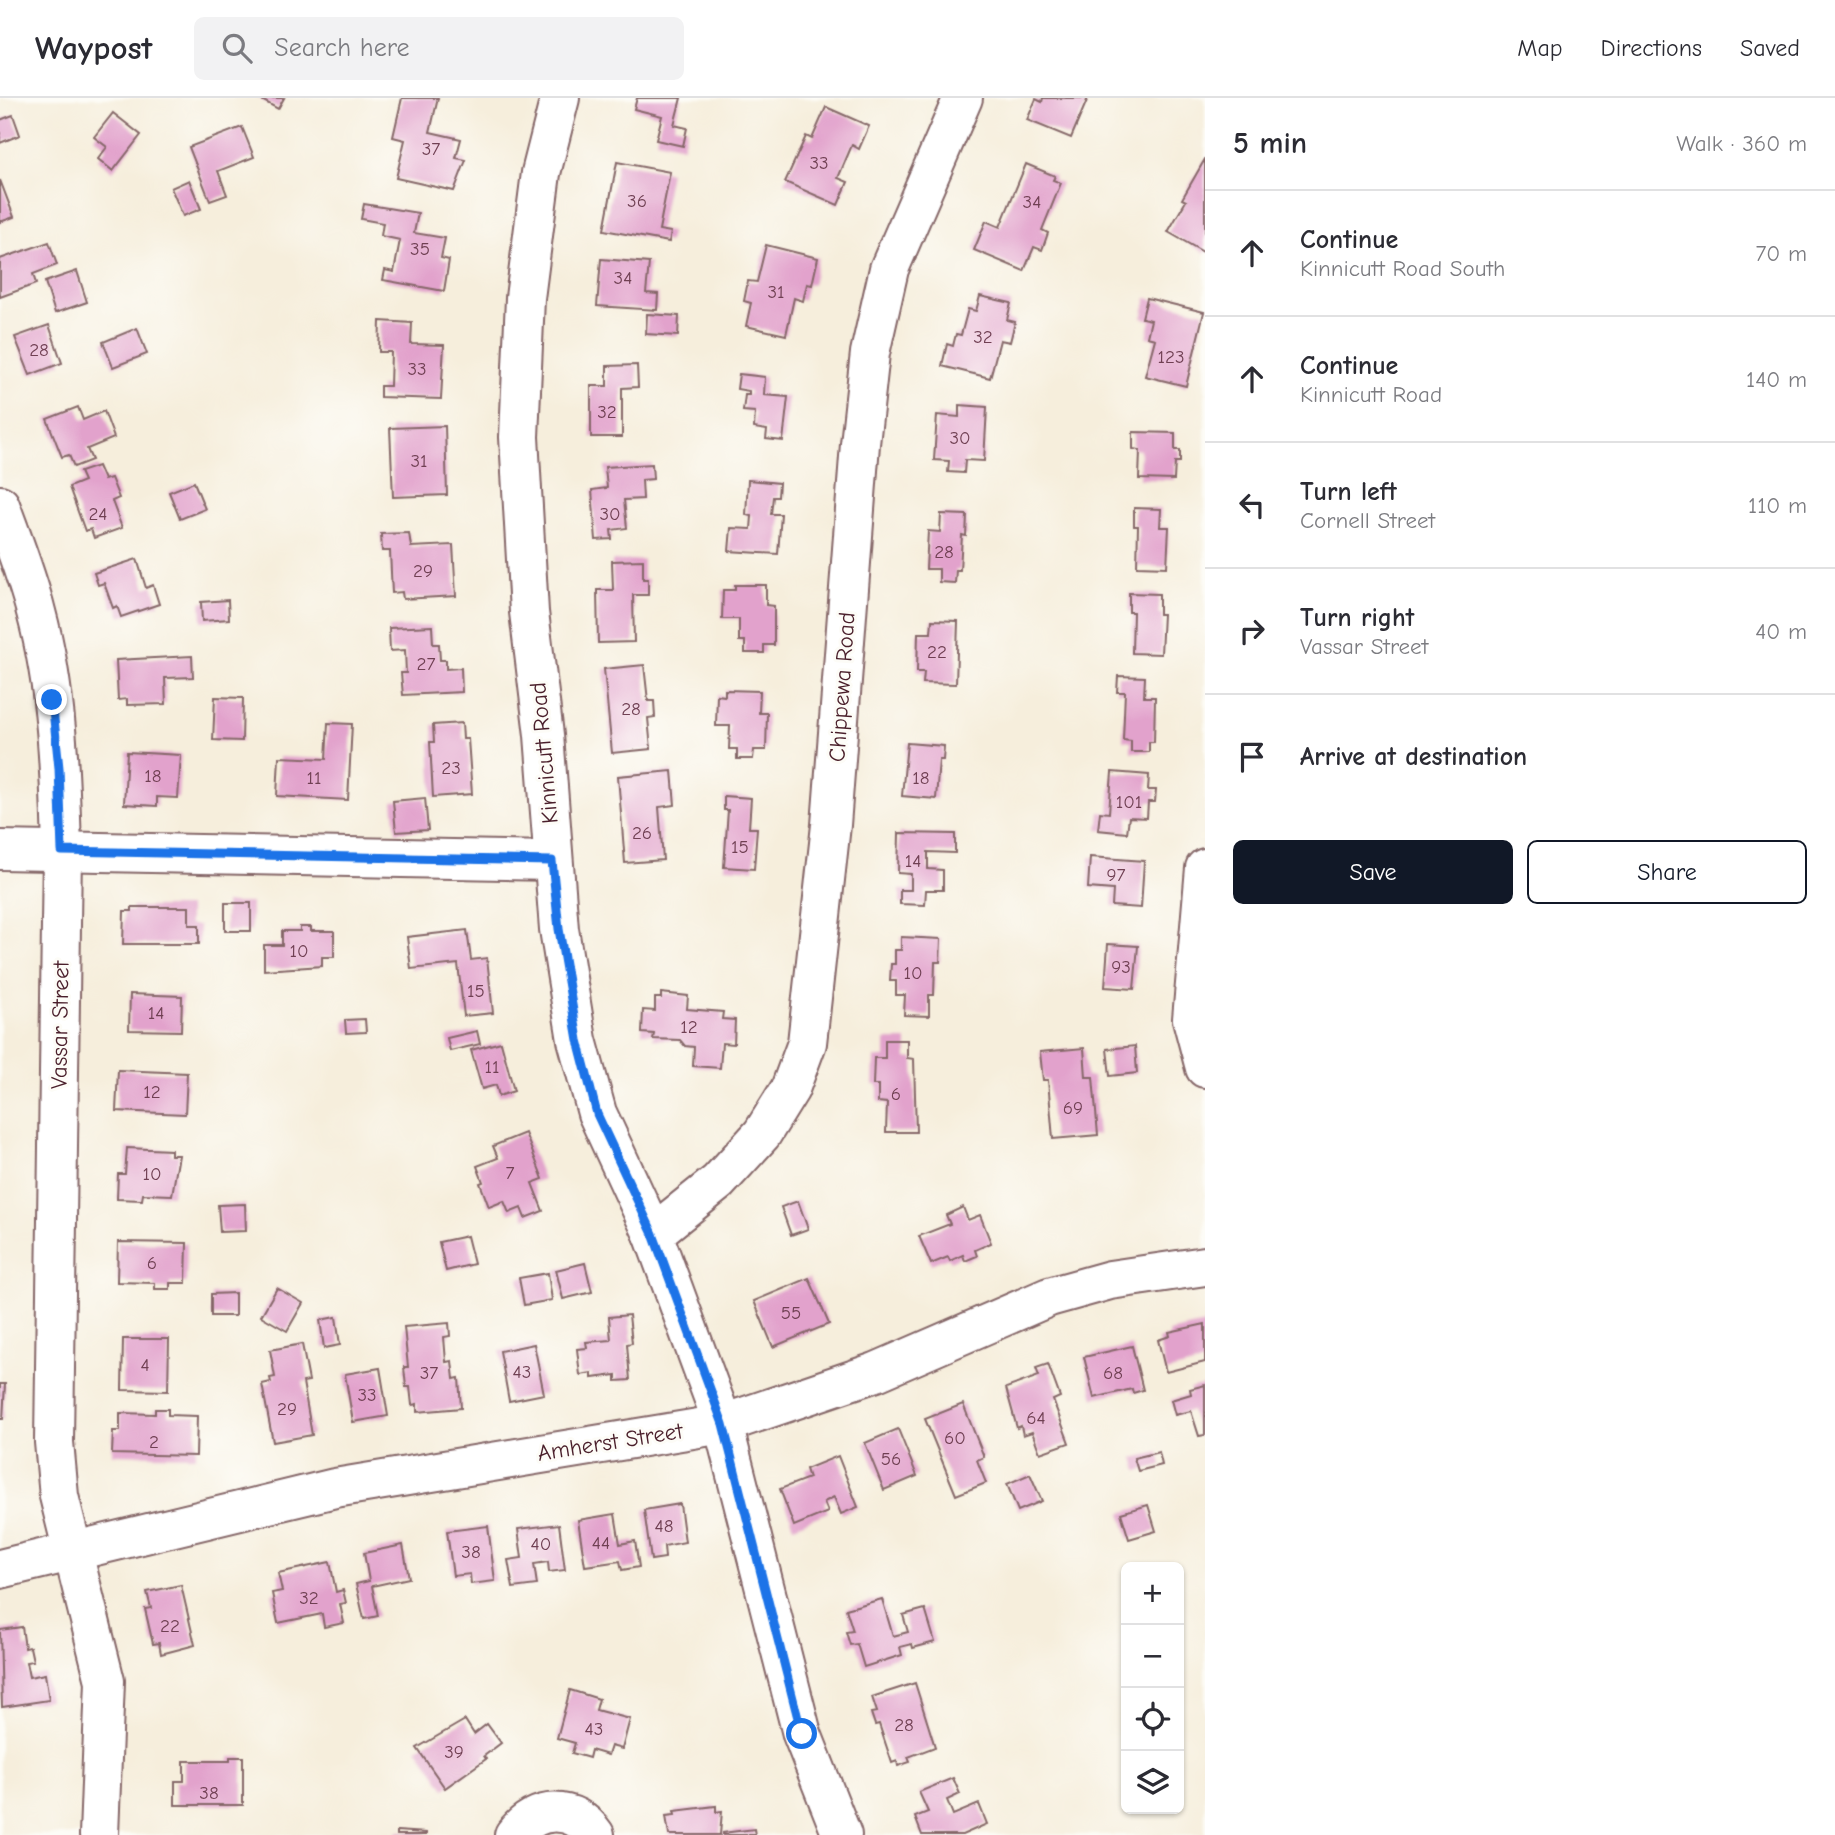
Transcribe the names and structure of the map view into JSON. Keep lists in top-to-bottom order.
{
  "streets": {
    "street": [
      "Chippewa Road",
      "Kinnicutt Road",
      "Vassar Street",
      "Amherst Street"
    ]
  },
  "crossings": [
    ["Chippewa Road", "Kinnicutt Road"],
    ["Kinnicutt Road", "Amherst Street"],
    ["Vassar Street", "Amherst Street"]
  ],
  "house_numbers": [
    "37",
    "33",
    "36",
    "34",
    "35",
    "34",
    "31",
    "32",
    "28",
    "123",
    "33",
    "32",
    "30",
    "31",
    "24",
    "30",
    "28",
    "29",
    "22",
    "27",
    "28",
    "23",
    "18",
    "11",
    "18",
    "101",
    "26",
    "15",
    "14",
    "97",
    "10",
    "93",
    "10",
    "15",
    "14",
    "12",
    "11",
    "12",
    "6",
    "69",
    "7",
    "10",
    "6",
    "55",
    "4",
    "43",
    "37",
    "68",
    "33",
    "29",
    "64",
    "60",
    "2",
    "56",
    "48",
    "44",
    "40",
    "38",
    "32",
    "22",
    "28",
    "43",
    "39",
    "38"
  ],
  "page": {
    "header": "Waypost",
    "search": "Search here",
    "nav": ["Map", "Directions", "Saved"],
    "heading": ["5 min", "Walk · 360 m"],
    "list": [
      ["Continue", "Kinnicutt Road South", "70 m"],
      ["Continue", "Kinnicutt Road", "140 m"],
      ["Turn left", "Cornell Street", "110 m"],
      ["Turn right", "Vassar Street", "40 m"],
      "Arrive at destination"
    ],
    "buttons": ["Save", "Share"],
    "map_buttons": ["+", "−"]
  }
}
